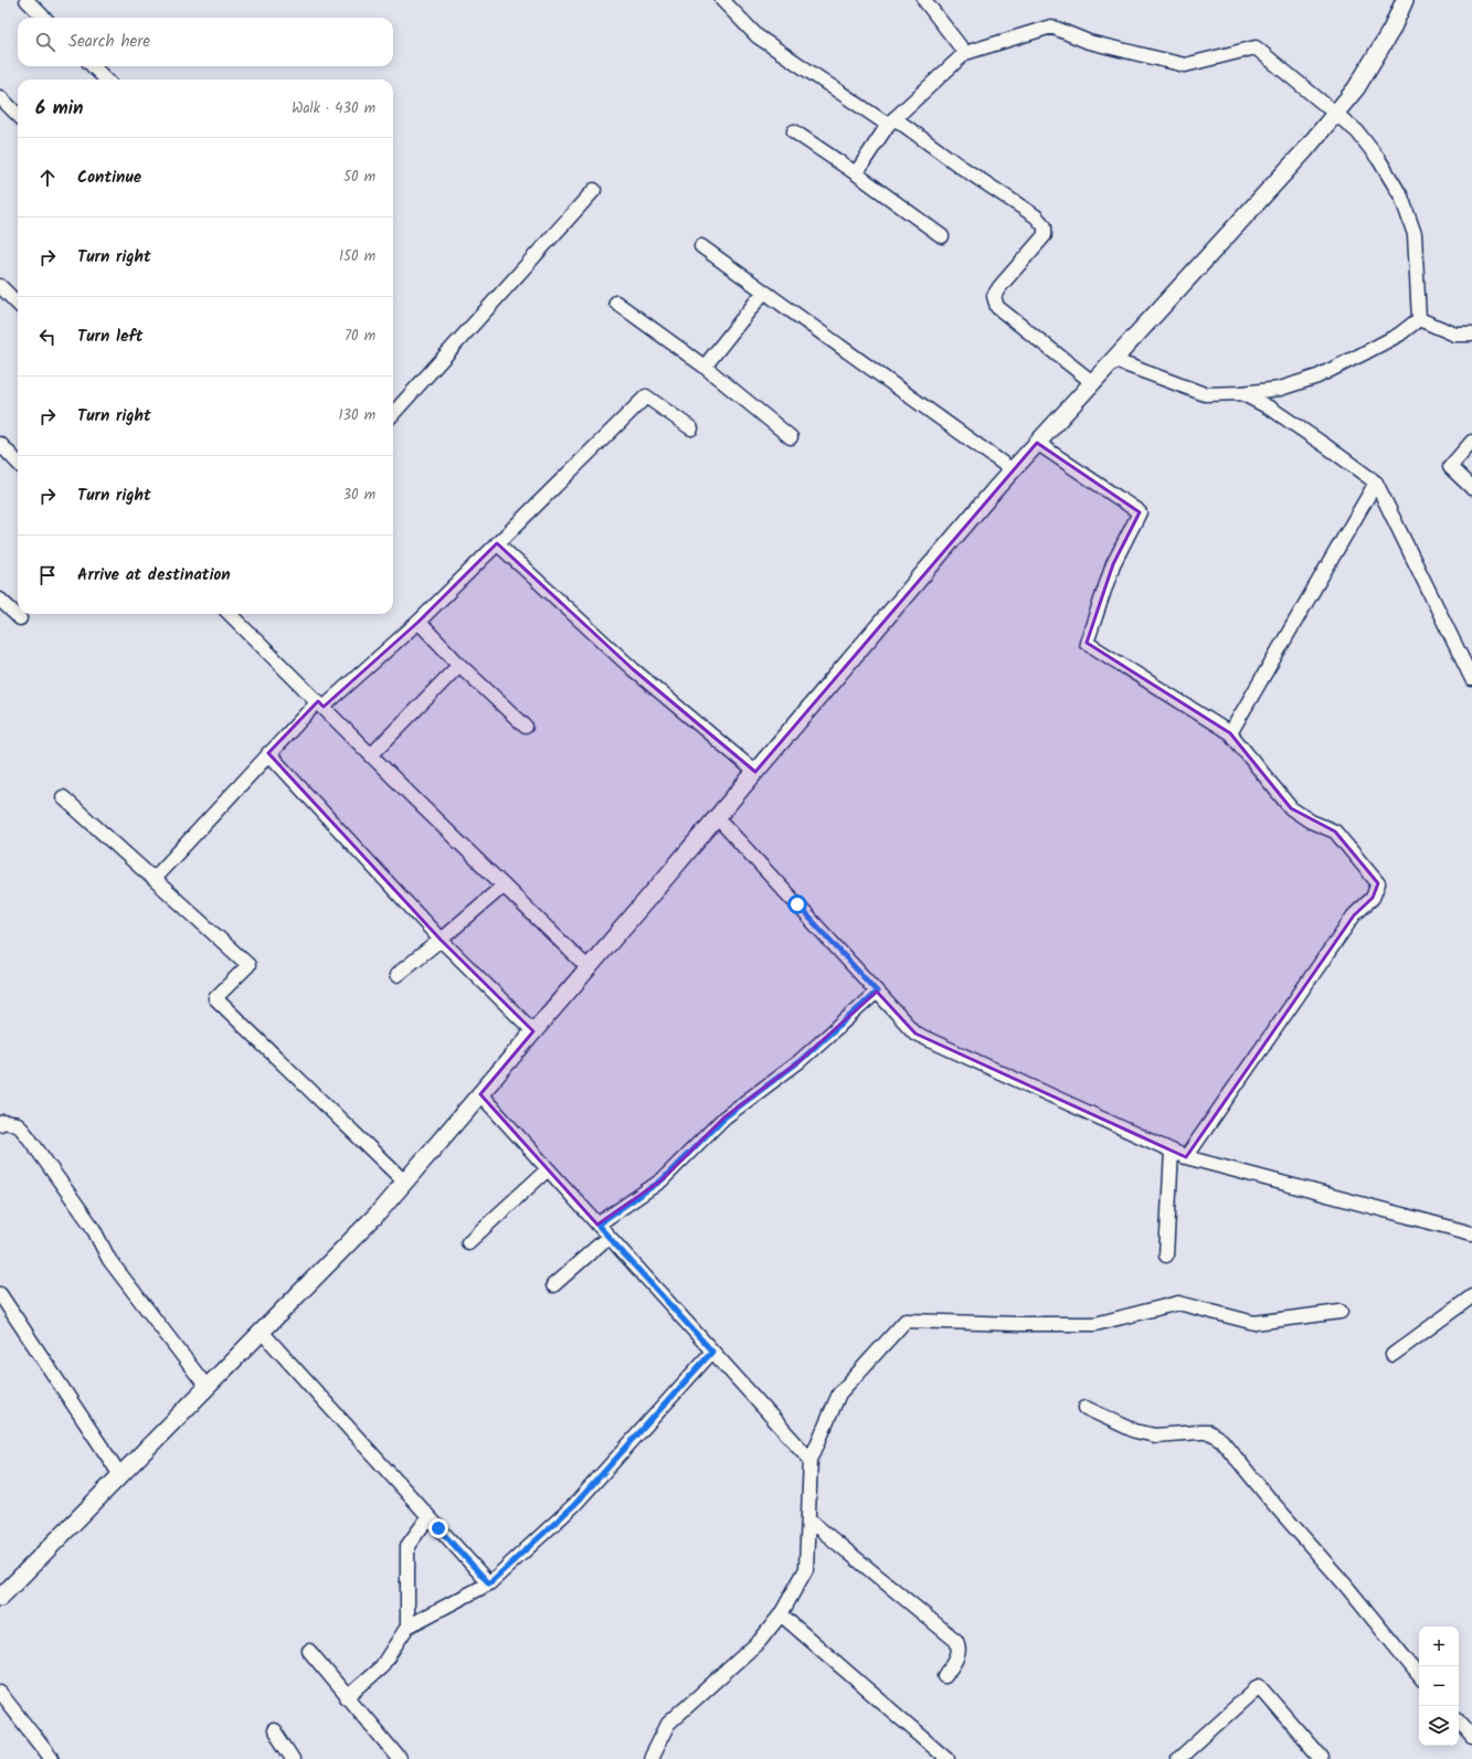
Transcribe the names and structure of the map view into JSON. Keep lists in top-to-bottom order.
{
  "page": {
    "search": "Search here",
    "heading": ["6 min", "Walk · 430 m"],
    "list": [
      ["Continue", "50 m"],
      ["Turn right", "150 m"],
      ["Turn left", "70 m"],
      ["Turn right", "130 m"],
      ["Turn right", "30 m"],
      "Arrive at destination"
    ],
    "map_buttons": ["+", "−"]
  }
}
